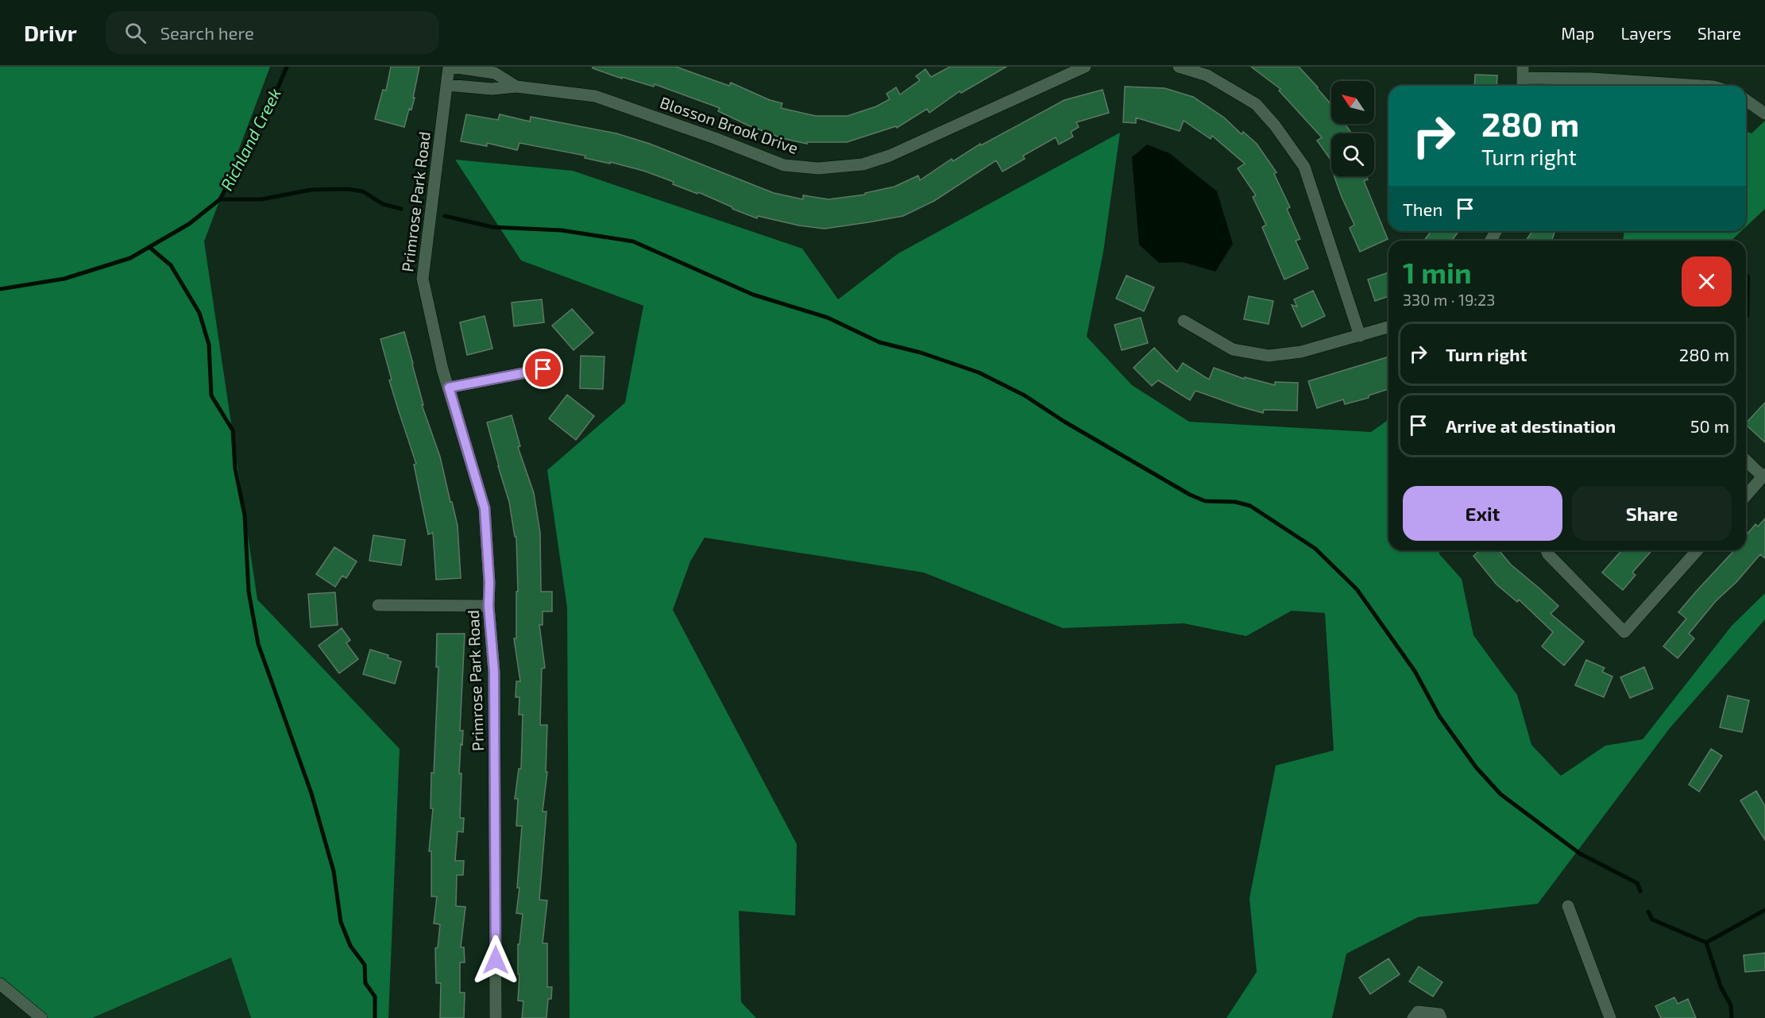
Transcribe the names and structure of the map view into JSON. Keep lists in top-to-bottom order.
{
  "streets": {
    "street": ["Blosson Brook Drive", "Primrose Park Road"]
  },
  "crossings": [
    ["Blosson Brook Drive", "Primrose Park Road"]
  ],
  "water": ["Richland Creek"],
  "north": "top left",
  "page": {
    "header": "Drivr",
    "search": "Search here",
    "nav": ["Map", "Layers", "Share"],
    "turn": ["280 m", "Turn right"],
    "then": "Then",
    "heading": ["1 min", "330 m · 19:23"],
    "list": [
      {
        "name": "Turn right",
        "value": "280 m"
      },
      {
        "name": "Arrive at destination",
        "value": "50 m"
      }
    ],
    "buttons": ["Exit", "Share"]
  }
}
